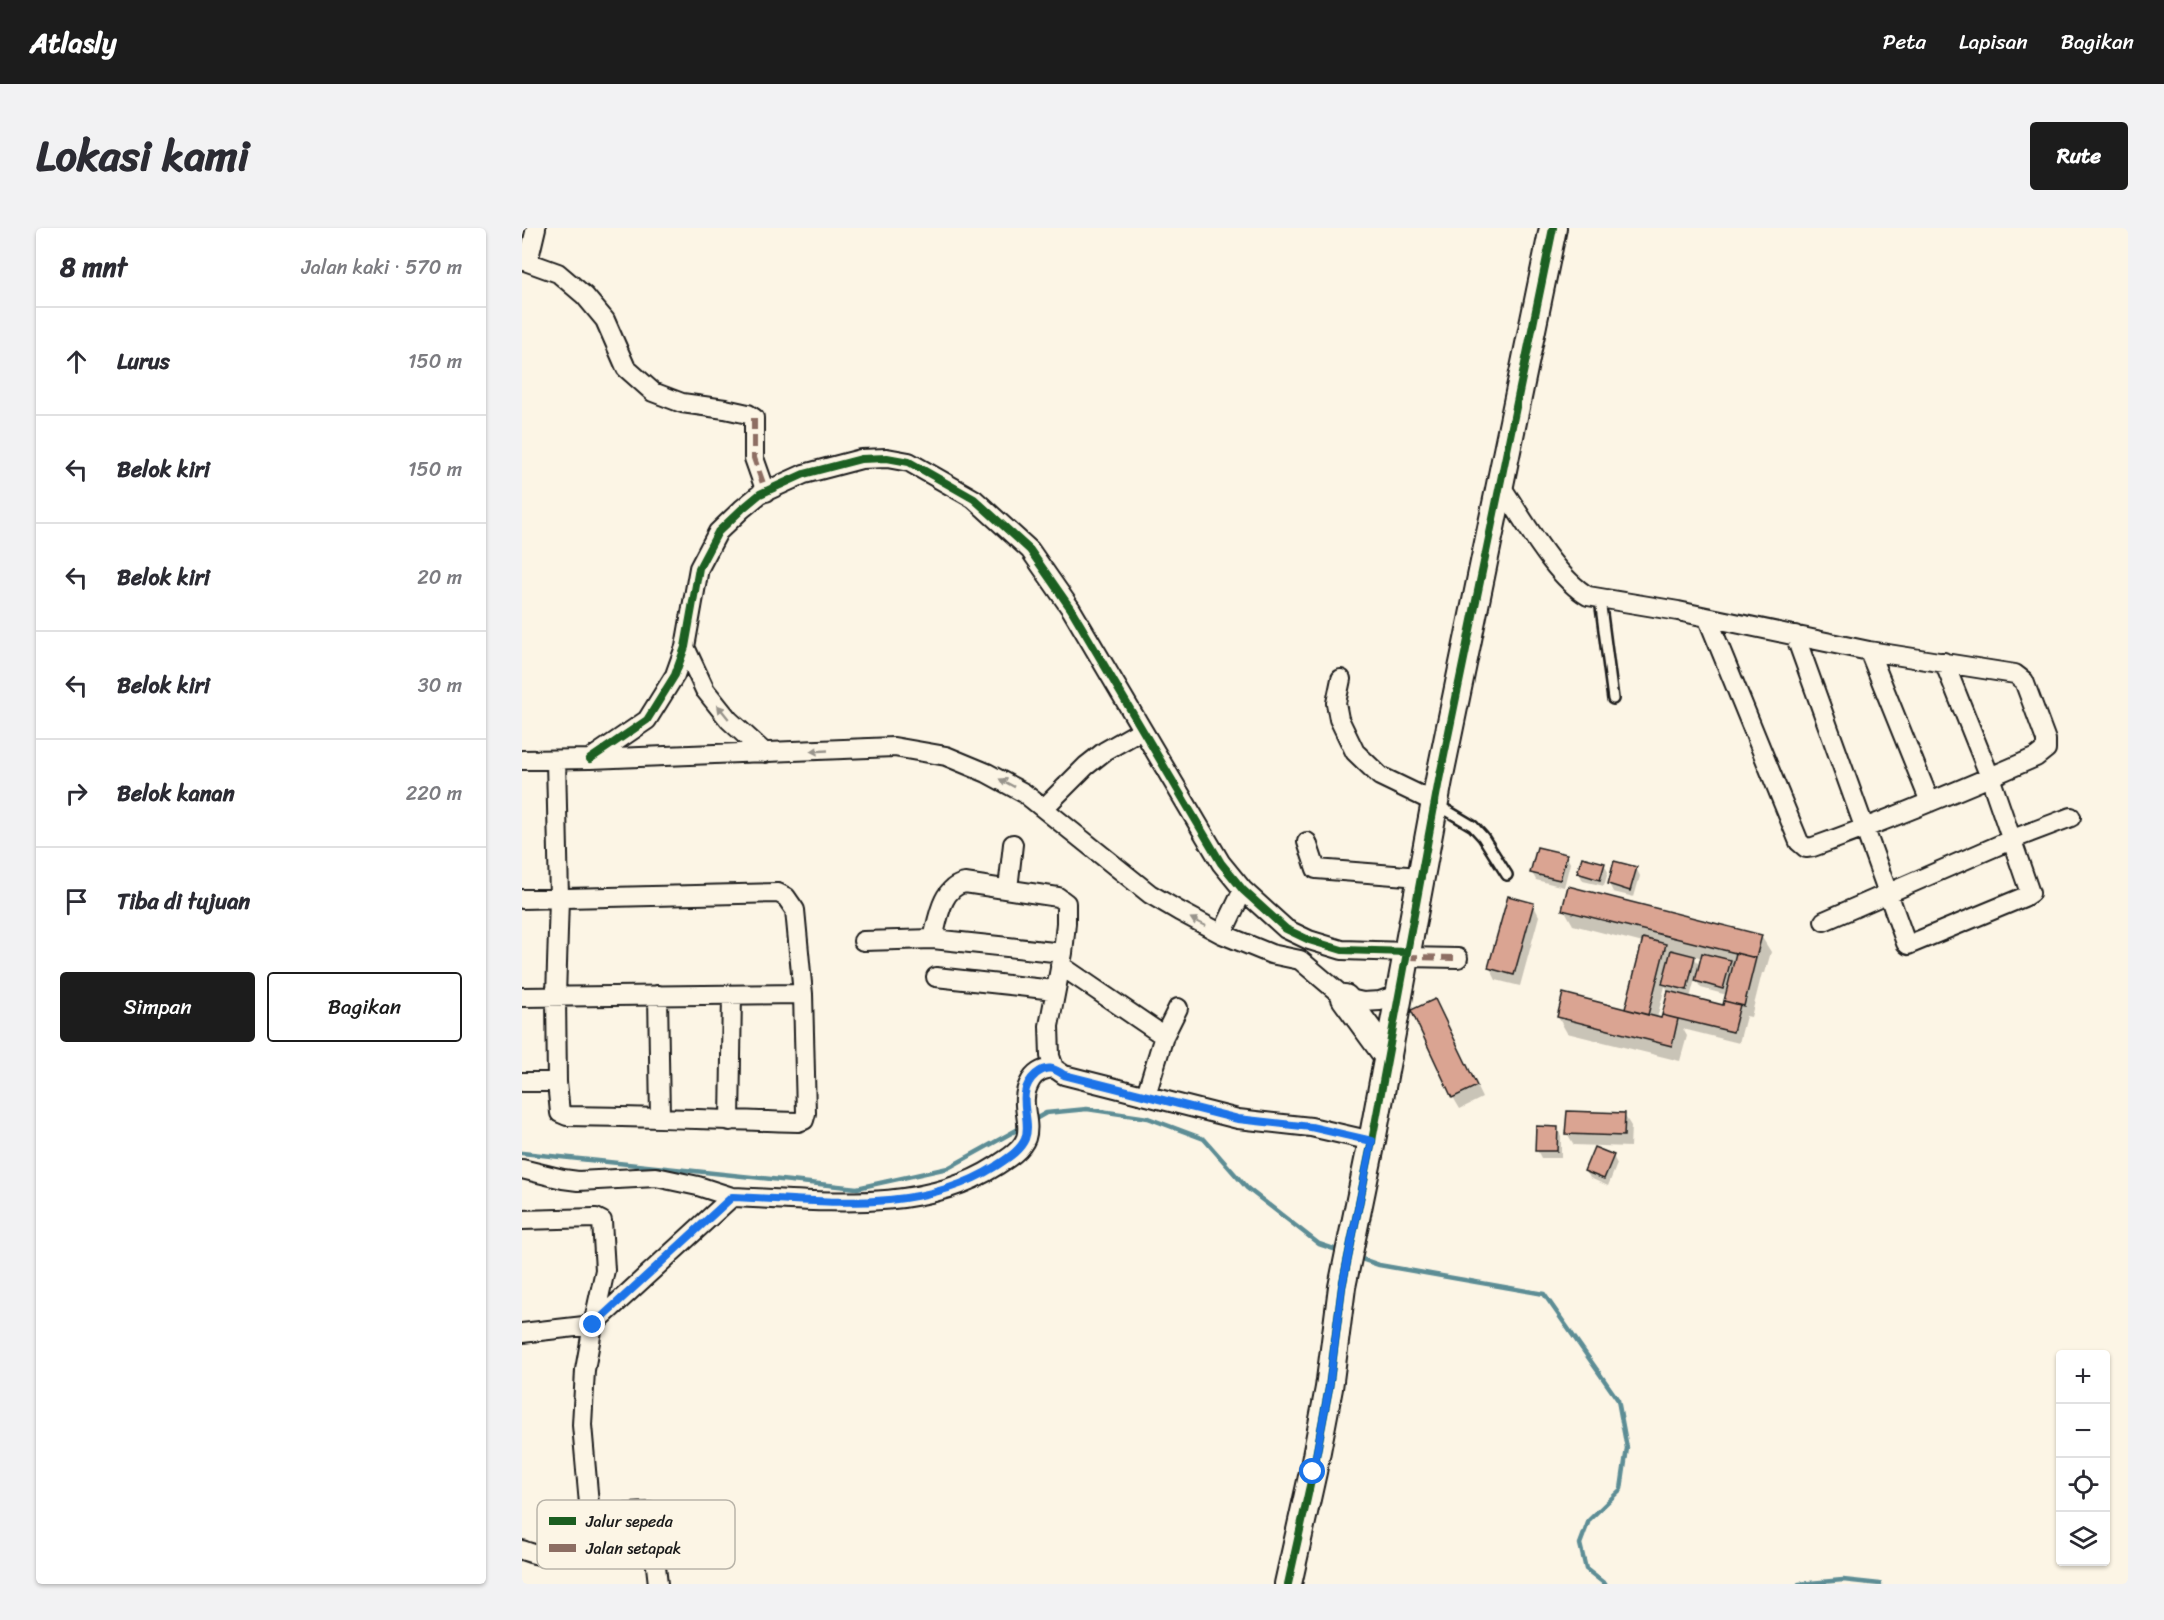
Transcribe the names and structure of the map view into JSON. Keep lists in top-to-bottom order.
{
  "legend": ["Jalur sepeda", "Jalan setapak"],
  "page": {
    "header": "Atlasly",
    "nav": ["Peta", "Lapisan", "Bagikan"],
    "title": "Lokasi kami",
    "buttons": [
      "Rute",
      ["Simpan", "Bagikan"]
    ],
    "heading": ["8 mnt", "Jalan kaki · 570 m"],
    "list": [
      ["Lurus", "150 m"],
      ["Belok kiri", "150 m"],
      ["Belok kiri", "20 m"],
      ["Belok kiri", "30 m"],
      ["Belok kanan", "220 m"],
      "Tiba di tujuan"
    ],
    "map_buttons": ["+", "−"]
  }
}
